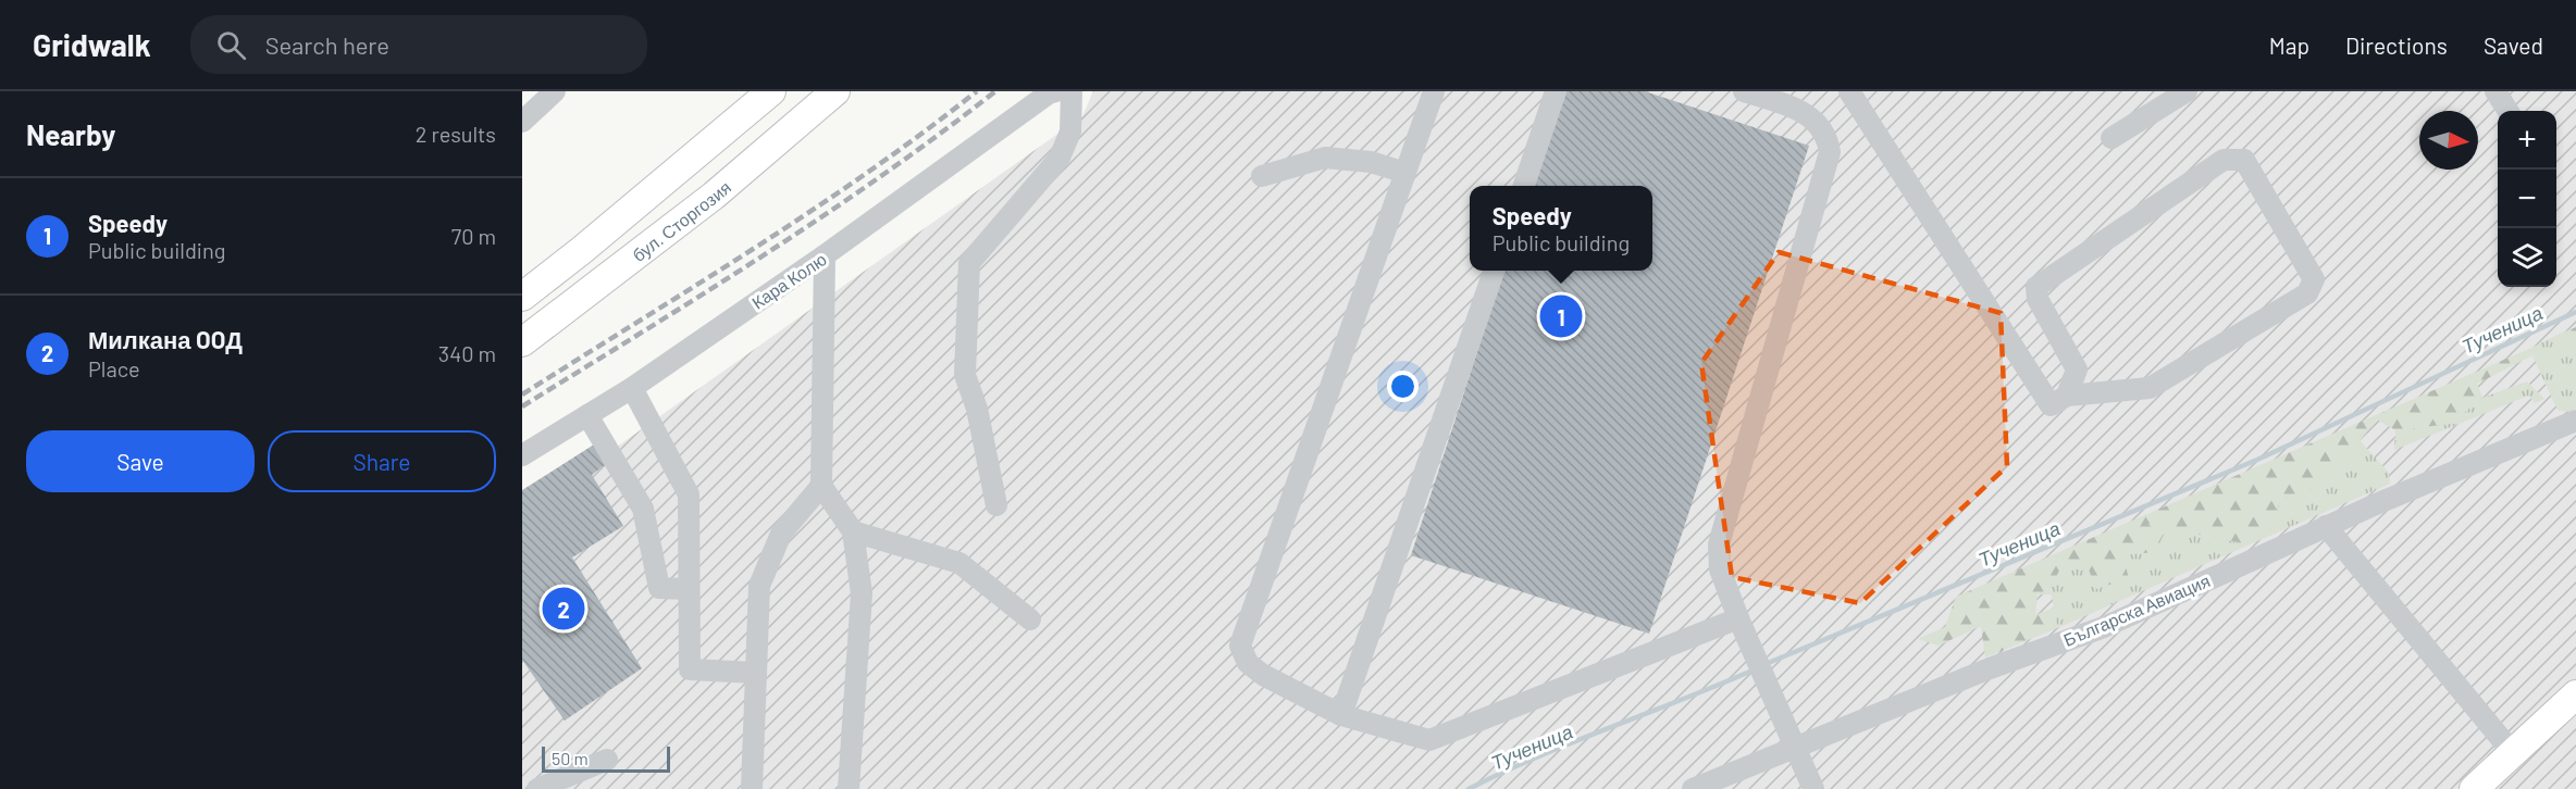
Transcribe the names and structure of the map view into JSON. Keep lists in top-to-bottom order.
{
  "streets": {
    "main road": ["бул. Сторгозия"],
    "street": ["Кара Колю", "Българска Авиация"]
  },
  "water": ["Тученица"],
  "scale_bar": "50 m",
  "north": "right",
  "page": {
    "header": "Gridwalk",
    "search": "Search here",
    "nav": ["Map", "Directions", "Saved"],
    "heading": ["Nearby", "2 results"],
    "map_buttons": ["+", "−"],
    "list": [
      {
        "mark": "1",
        "name": "Speedy",
        "note": "Public building",
        "value": "70 m"
      },
      {
        "mark": "2",
        "name": "Милкана OOД",
        "note": "Place",
        "value": "340 m"
      }
    ],
    "popup": ["Speedy", "Public building"],
    "pins": ["1", "2"],
    "buttons": ["Save", "Share"],
    "scale": "50 m"
  }
}
